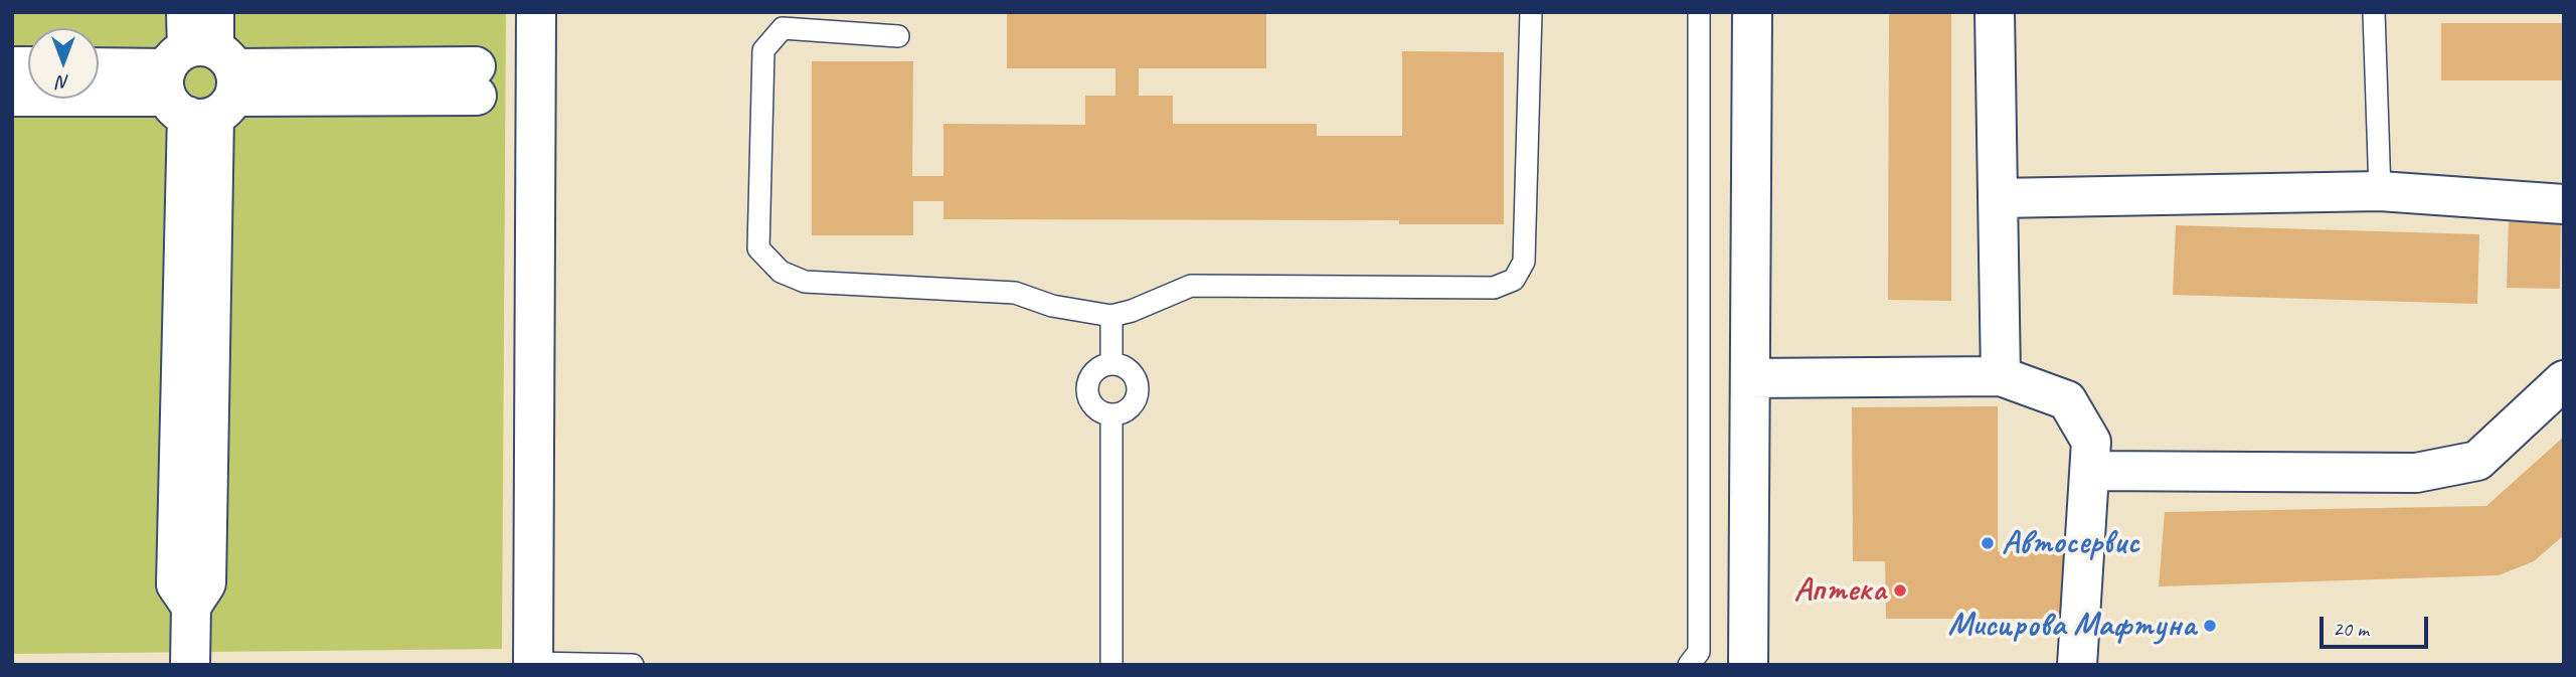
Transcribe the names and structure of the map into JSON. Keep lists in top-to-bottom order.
{
  "places": ["Автосервис", "Аптека", "Мисирова Мафтуна"],
  "scale_bar": "20 m",
  "north": "bottom"
}
